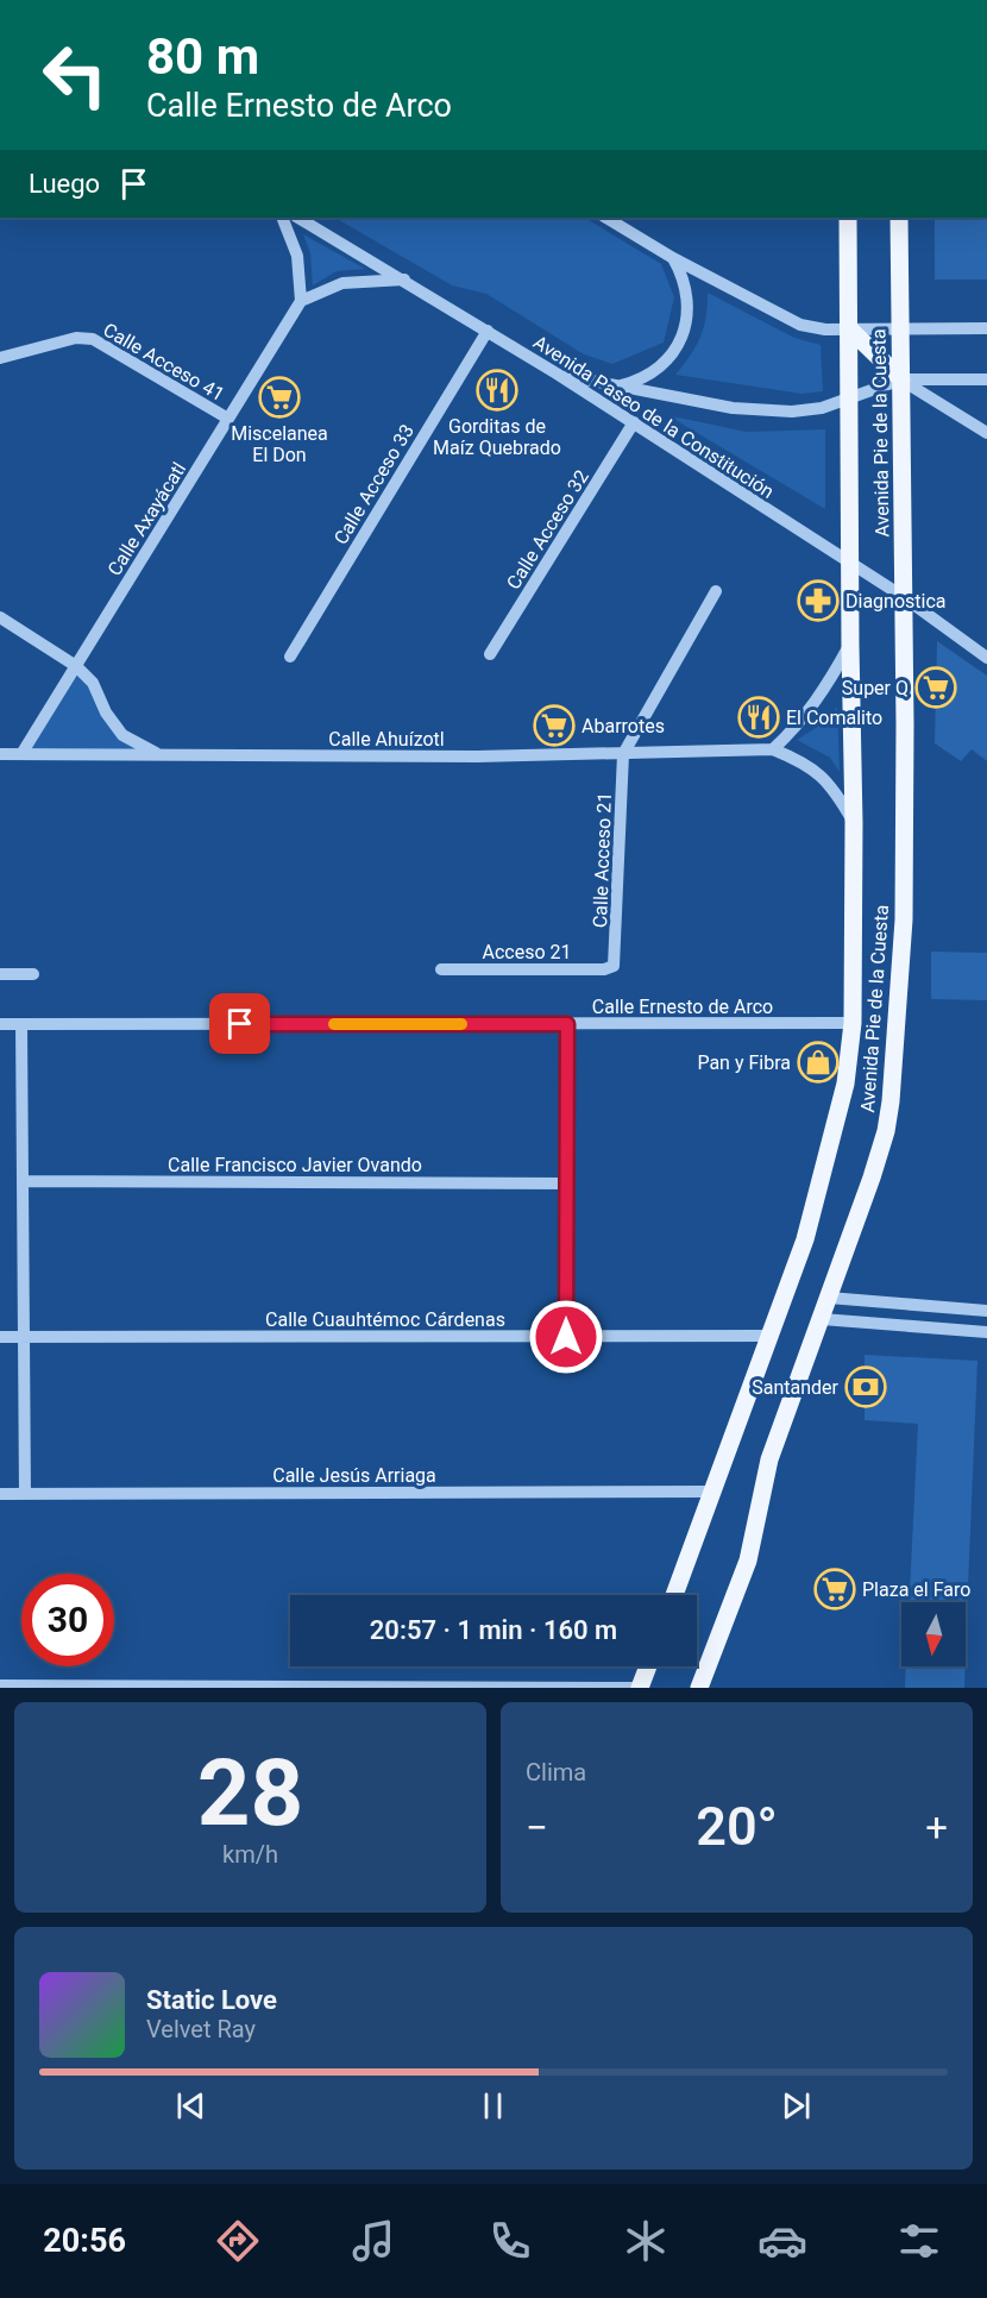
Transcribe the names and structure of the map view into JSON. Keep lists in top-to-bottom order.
{
  "streets": {
    "main road": ["Avenida Pie de la Cuesta"],
    "street": [
      "Calle Acceso 41",
      "Avenida Paseo de la Constitución",
      "Calle Acceso 33",
      "Calle Axayácatl",
      "Calle Acceso 32",
      "Calle Ahuízotl",
      "Calle Acceso 21",
      "Acceso 21",
      "Calle Ernesto de Arco",
      "Calle Francisco Javier Ovando",
      "Calle Cuauhtémoc Cárdenas",
      "Calle Jesús Arriaga"
    ]
  },
  "crossings": [
    ["Calle Acceso 41", "Calle Axayácatl"],
    ["Avenida Paseo de la Constitución", "Avenida Pie de la Cuesta"],
    ["Avenida Paseo de la Constitución", "Calle Acceso 33"],
    ["Avenida Paseo de la Constitución", "Calle Acceso 32"],
    ["Avenida Pie de la Cuesta", "Calle Ahuízotl"],
    ["Avenida Pie de la Cuesta", "Calle Ernesto de Arco"],
    ["Avenida Pie de la Cuesta", "Calle Cuauhtémoc Cárdenas"],
    ["Avenida Pie de la Cuesta", "Calle Jesús Arriaga"],
    ["Calle Axayácatl", "Calle Ahuízotl"],
    ["Calle Ahuízotl", "Calle Acceso 21"],
    ["Calle Acceso 21", "Acceso 21"]
  ],
  "places": {
    "restaurant": ["Gorditas de Maíz Quebrado", "El Comalito"],
    "supermarket": [
      "Miscelanea El Don",
      "Super Q",
      "Abarrotes",
      "Plaza el Faro"
    ],
    "pharmacy": ["Diagnostica"],
    "shop": ["Pan y Fibra"],
    "bank": ["Santander"]
  },
  "north": "bottom",
  "page": {
    "turn": ["80 m", "Calle Ernesto de Arco"],
    "then": "Luego",
    "limit": "30",
    "trip": "20:57 · 1 min · 160 m",
    "tile": [
      ["28", "km/h"],
      "Clima"
    ],
    "heat": ["−", "20°", "+"],
    "song": ["Static Love", "Velvet Ray"],
    "tabs": "20:56"
  }
}
